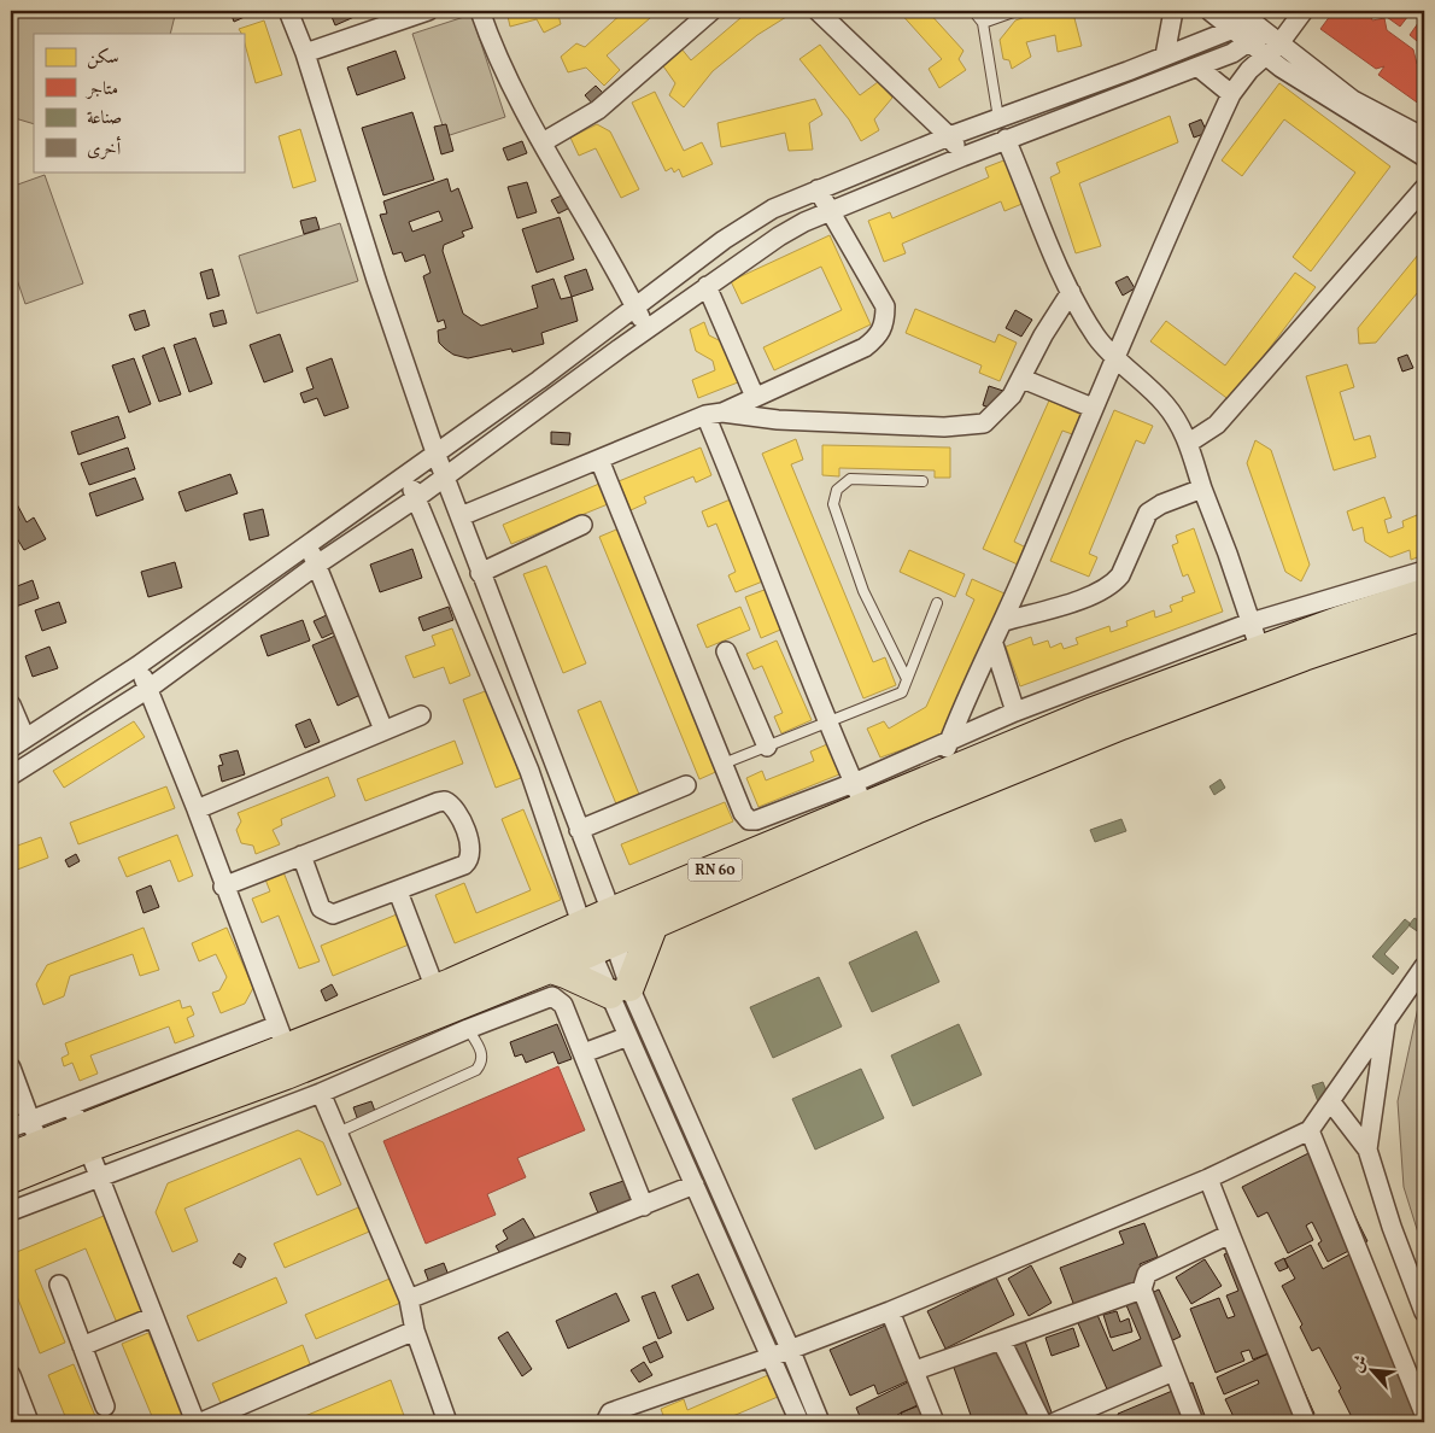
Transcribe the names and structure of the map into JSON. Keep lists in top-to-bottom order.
{
  "streets": {
    "main road": ["RN 60"]
  },
  "legend": [
    "سكن",
    "متاجر",
    "صناعة",
    "أخرى"
  ],
  "north": "top left"
}
